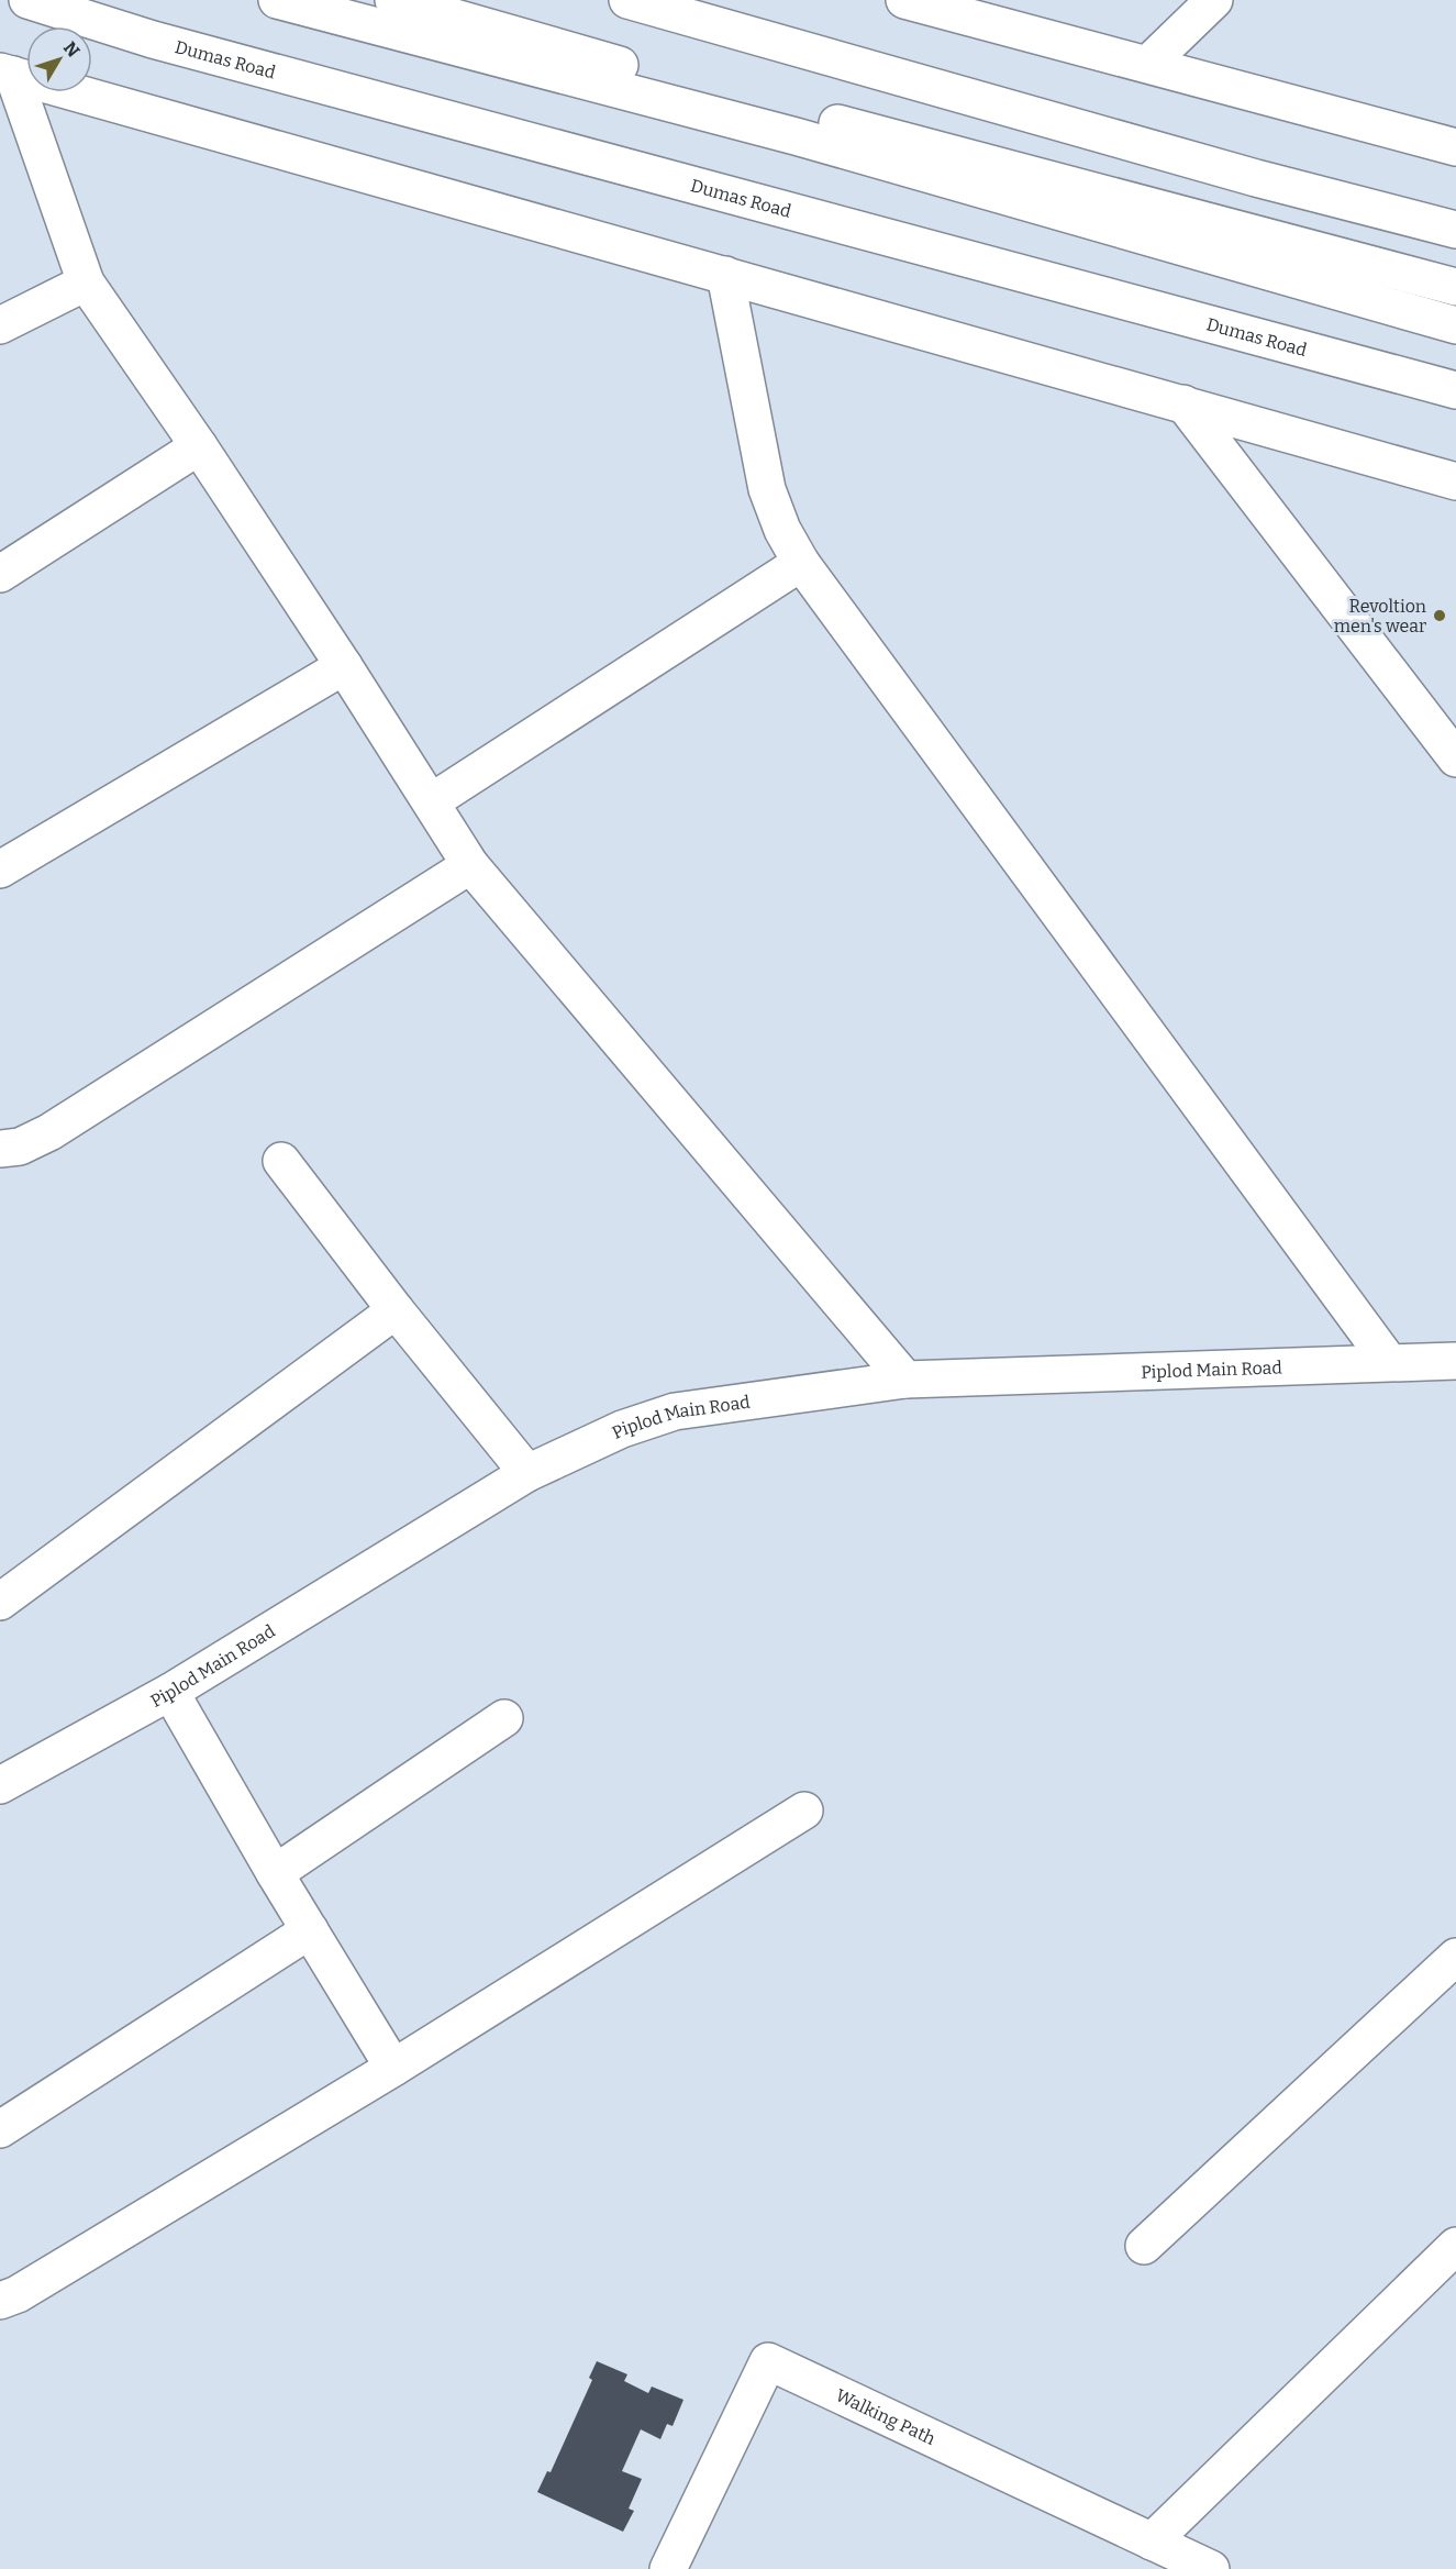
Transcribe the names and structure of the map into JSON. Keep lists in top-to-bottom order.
{
  "streets": {
    "street": ["Dumas Road", "Piplod Main Road", "Walking Path"]
  },
  "places": ["Revoltion men's wear"],
  "north": "top right"
}
